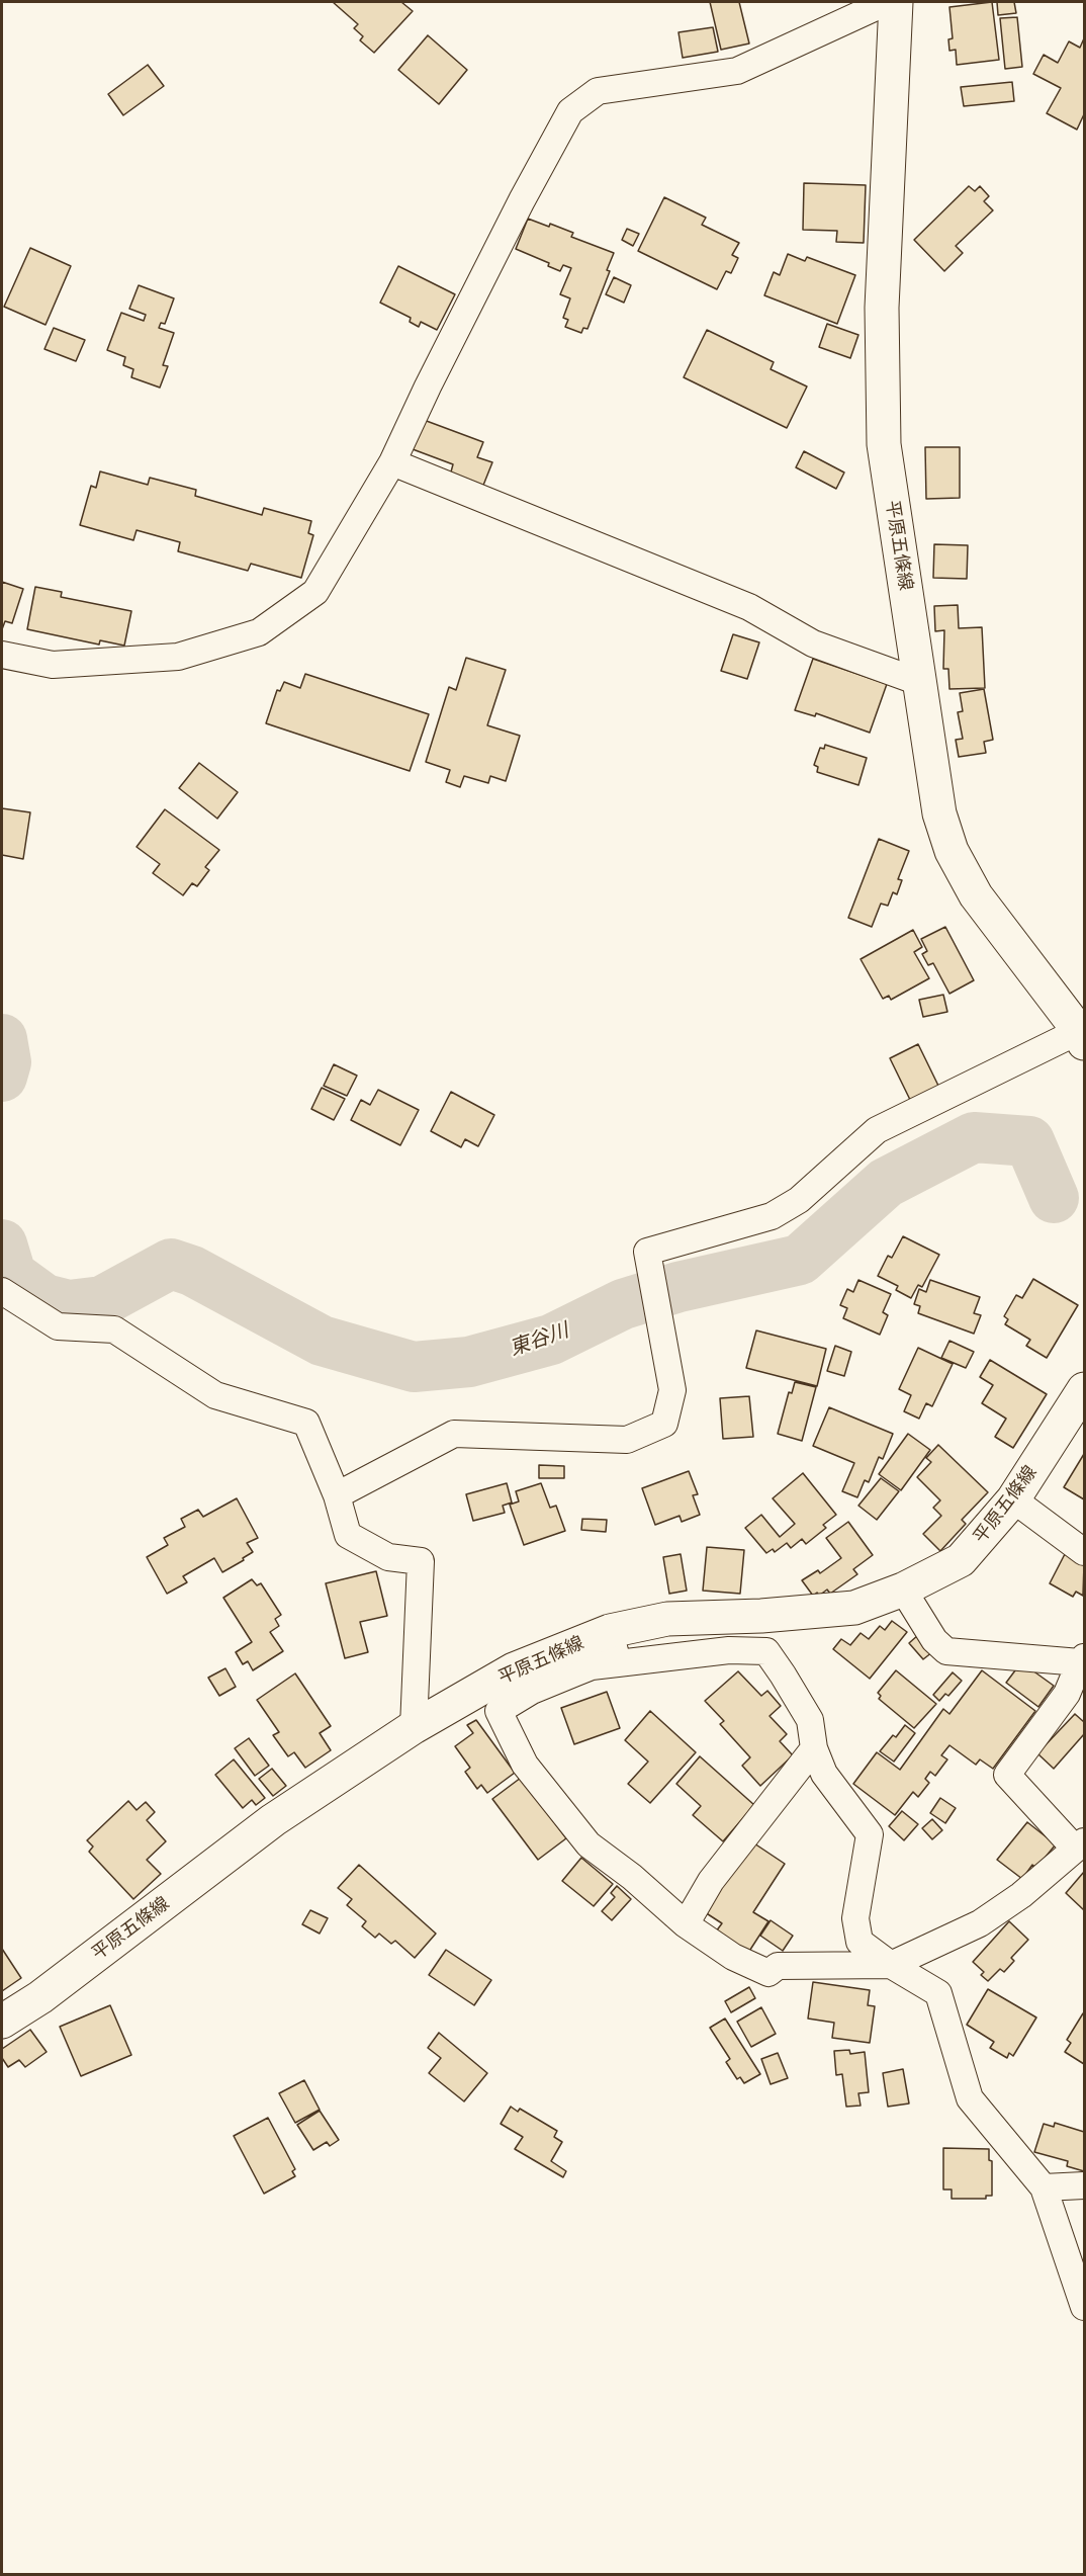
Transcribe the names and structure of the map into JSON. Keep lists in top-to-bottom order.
{
  "streets": {
    "main road": ["平原五條線"]
  },
  "water": ["東谷川"]
}
